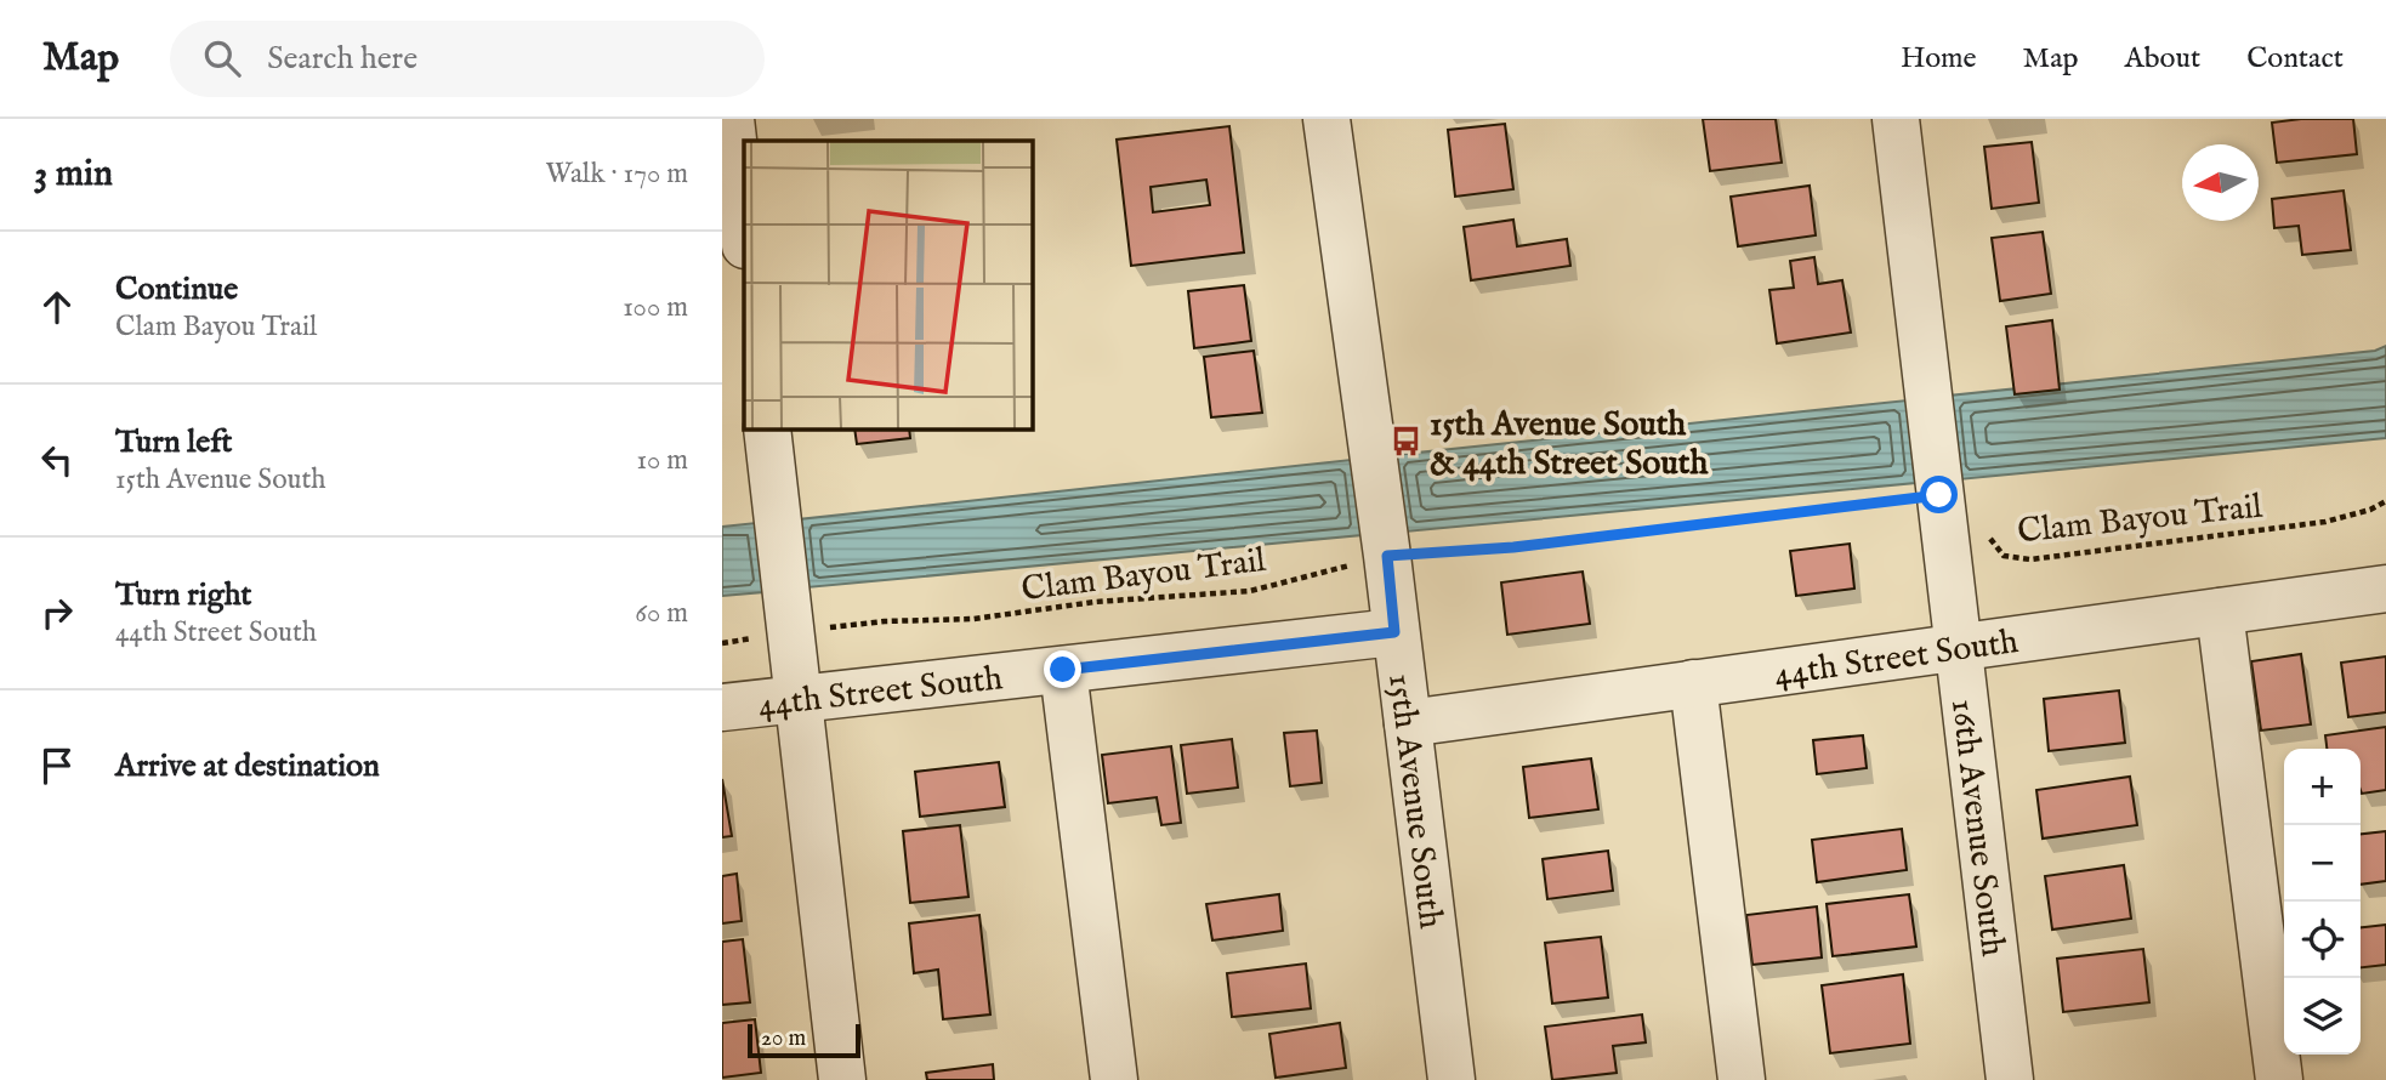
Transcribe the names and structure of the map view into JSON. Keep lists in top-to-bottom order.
{
  "streets": {
    "street": ["44th Street South", "15th Avenue South", "16th Avenue South"],
    "path": ["Clam Bayou Trail"]
  },
  "crossings": [
    ["Clam Bayou Trail", "15th Avenue South"],
    ["Clam Bayou Trail", "16th Avenue South"],
    ["44th Street South", "15th Avenue South"],
    ["44th Street South", "16th Avenue South"]
  ],
  "places": {
    "bus stop": ["15th Avenue South & 44th Street South"]
  },
  "scale_bar": "20 m",
  "north": "left",
  "page": {
    "header": "Map",
    "search": "Search here",
    "nav": [
      "Home",
      "Map",
      "About",
      "Contact"
    ],
    "heading": ["3 min", "Walk · 170 m"],
    "list": [
      ["Continue", "Clam Bayou Trail", "100 m"],
      ["Turn left", "15th Avenue South", "10 m"],
      ["Turn right", "44th Street South", "60 m"],
      "Arrive at destination"
    ],
    "map_buttons": ["+", "−"],
    "scale": "20 m"
  }
}
